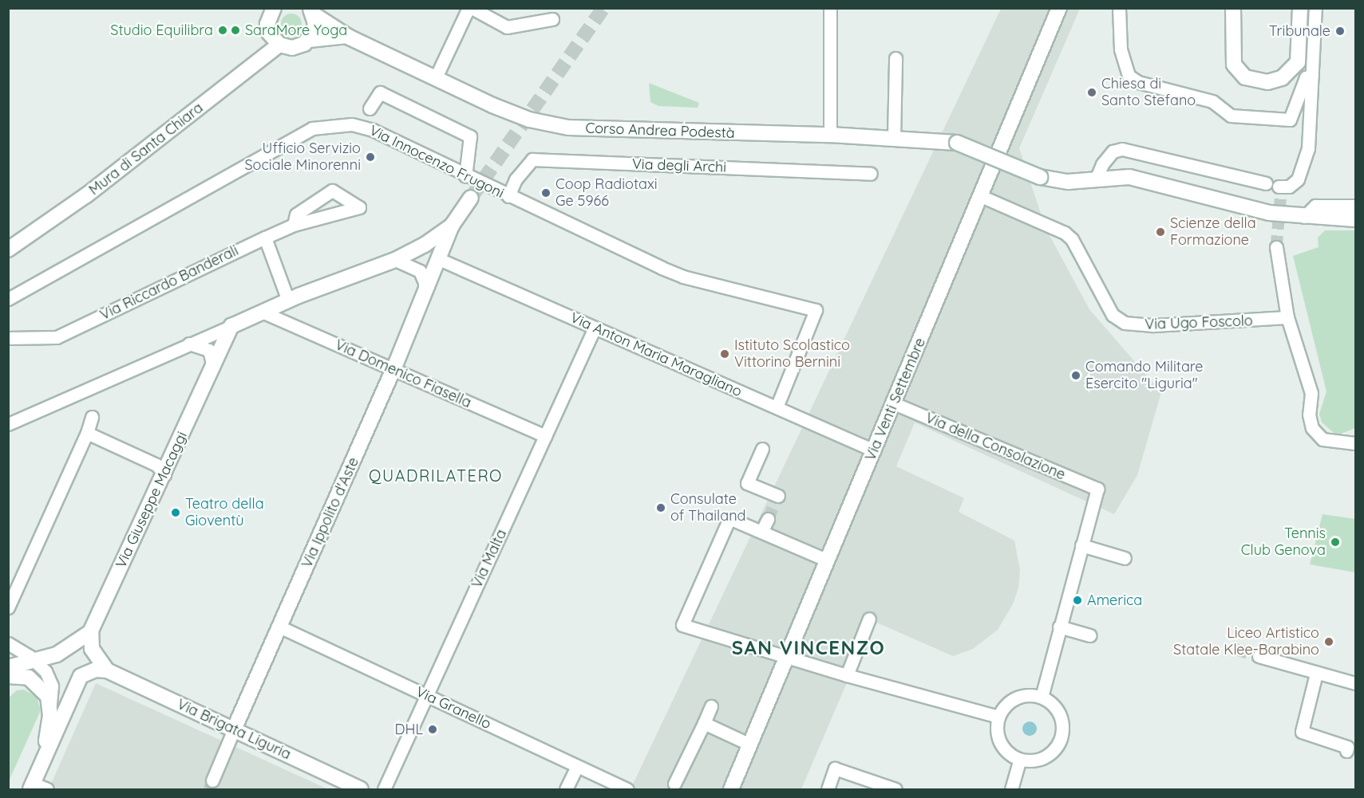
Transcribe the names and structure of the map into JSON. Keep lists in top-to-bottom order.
{
  "streets": {
    "street": [
      "Corso Andrea Podestà",
      "Mura di Santa Chiara",
      "Via Innocenzo Frugoni",
      "Via degli Archi",
      "Via Riccardo Banderali",
      "Via Ugo Foscolo",
      "Via Anton Maria Maragliano",
      "Via Domenico Fiasella",
      "Via Venti Settembre",
      "Via della Consolazione",
      "Via Giuseppe Macaggi",
      "Via Ippolito d'Aste",
      "Via Malta",
      "Via Granello",
      "Via Brigata Liguria"
    ]
  },
  "crossings": [
    ["Via Innocenzo Frugoni", "Via degli Archi"],
    ["Via Innocenzo Frugoni", "Via Anton Maria Maragliano"],
    ["Via Ugo Foscolo", "Via Venti Settembre"],
    ["Via Anton Maria Maragliano", "Via Venti Settembre"],
    ["Via Anton Maria Maragliano", "Via Ippolito d'Aste"],
    ["Via Anton Maria Maragliano", "Via Malta"],
    ["Via Domenico Fiasella", "Via Ippolito d'Aste"],
    ["Via Domenico Fiasella", "Via Malta"],
    ["Via Venti Settembre", "Via della Consolazione"],
    ["Via Giuseppe Macaggi", "Via Brigata Liguria"],
    ["Via Ippolito d'Aste", "Via Granello"],
    ["Via Ippolito d'Aste", "Via Brigata Liguria"],
    ["Via Malta", "Via Granello"]
  ],
  "districts": ["QUADRILATERO", "SAN VINCENZO"],
  "places": [
    "Studio Equilibra",
    "SaraMore Yoga",
    "Tribunale",
    "Chiesa di Santo Stefano",
    "Ufficio Servizio Sociale Minorenni",
    "Coop Radiotaxi Ge 5966",
    "Scienze della Formazione",
    "Istituto Scolastico Vittorino Bernini",
    "Comando Militare Esercito \"Liguria\"",
    "Consulate of Thailand",
    "Teatro della Gioventù",
    "Tennis Club Genova",
    "America",
    "Liceo Artistico Statale Klee-Barabino",
    "DHL"
  ]
}
